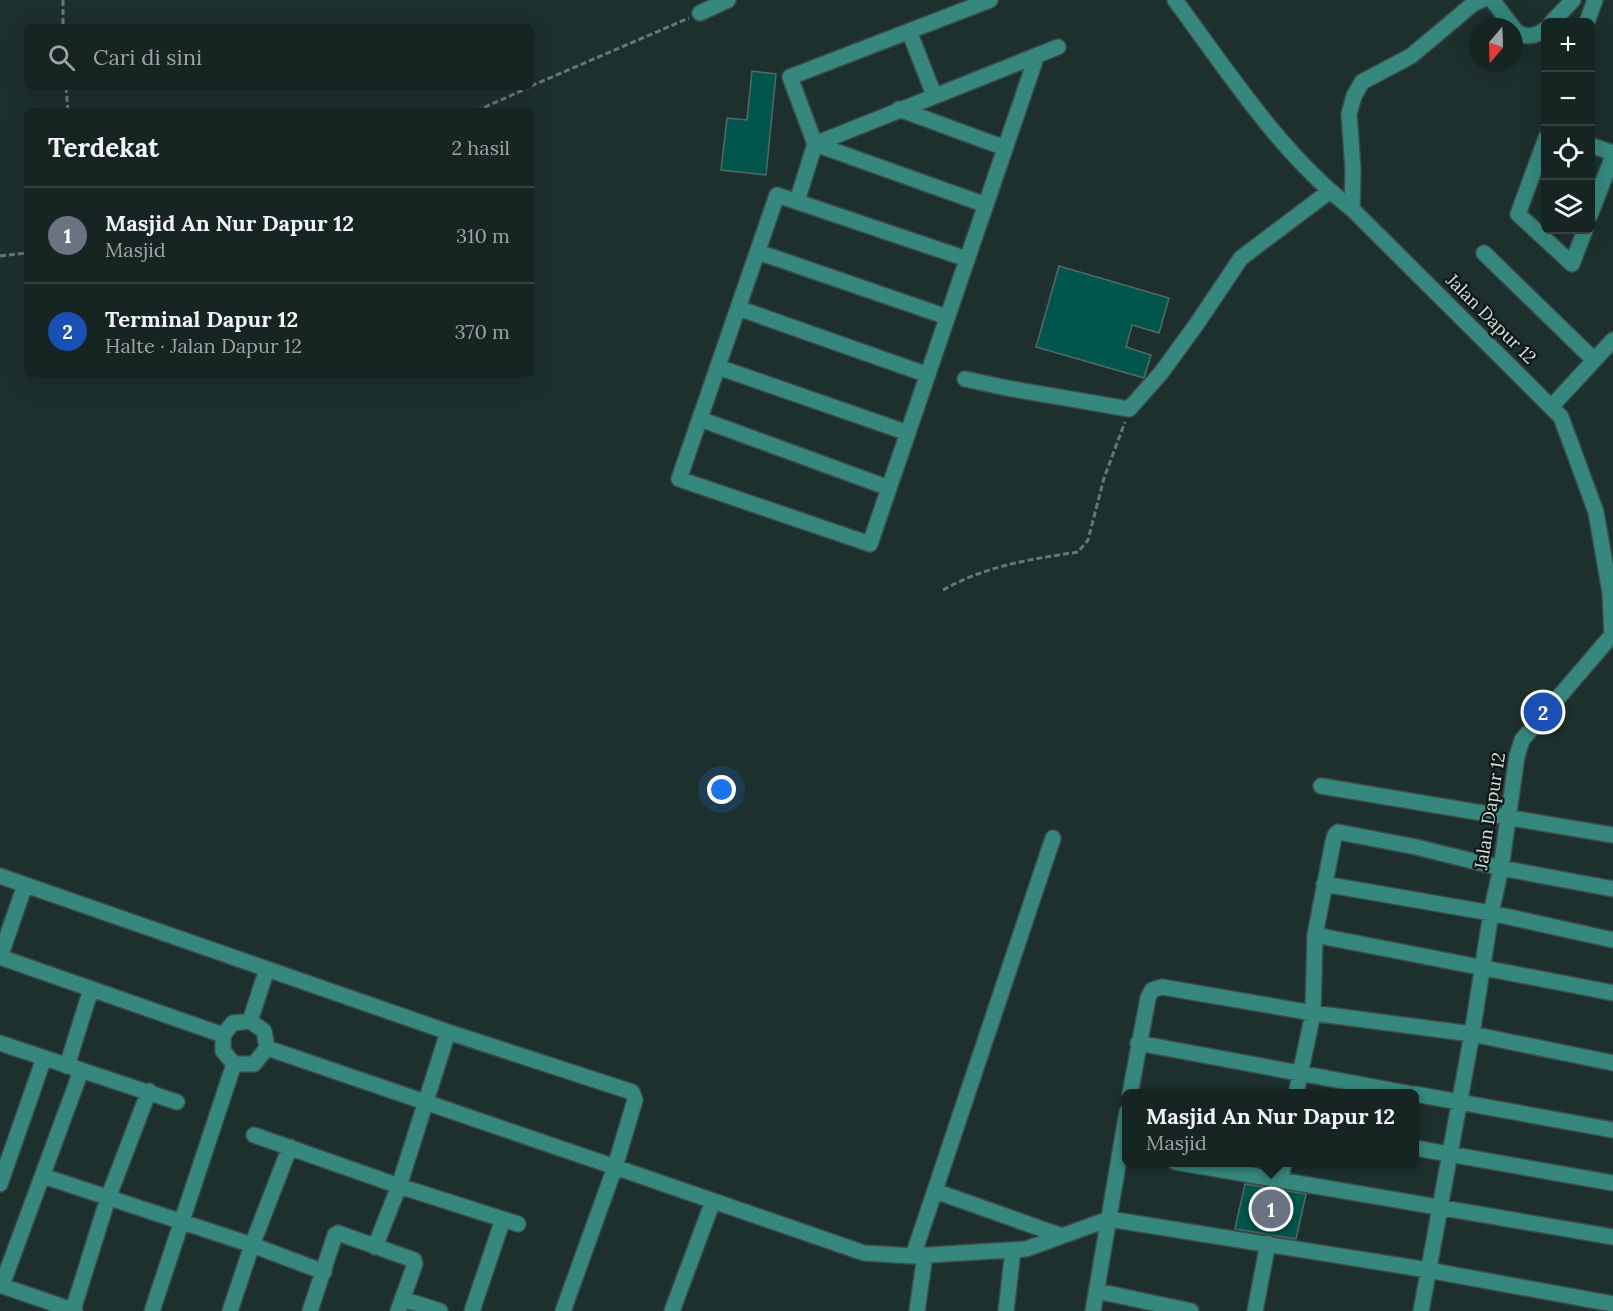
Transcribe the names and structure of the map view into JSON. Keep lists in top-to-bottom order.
{
  "streets": {
    "street": ["Jalan Dapur 12"]
  },
  "north": "bottom",
  "page": {
    "map_buttons": ["+", "−"],
    "search": "Cari di sini",
    "heading": ["Terdekat", "2 hasil"],
    "list": [
      {
        "mark": "1",
        "name": "Masjid An Nur Dapur 12",
        "note": "Masjid",
        "value": "310 m"
      },
      {
        "mark": "2",
        "name": "Terminal Dapur 12",
        "note": "Halte · Jalan Dapur 12",
        "value": "370 m"
      }
    ],
    "pins": ["2", "1"],
    "popup": ["Masjid An Nur Dapur 12", "Masjid"]
  }
}
